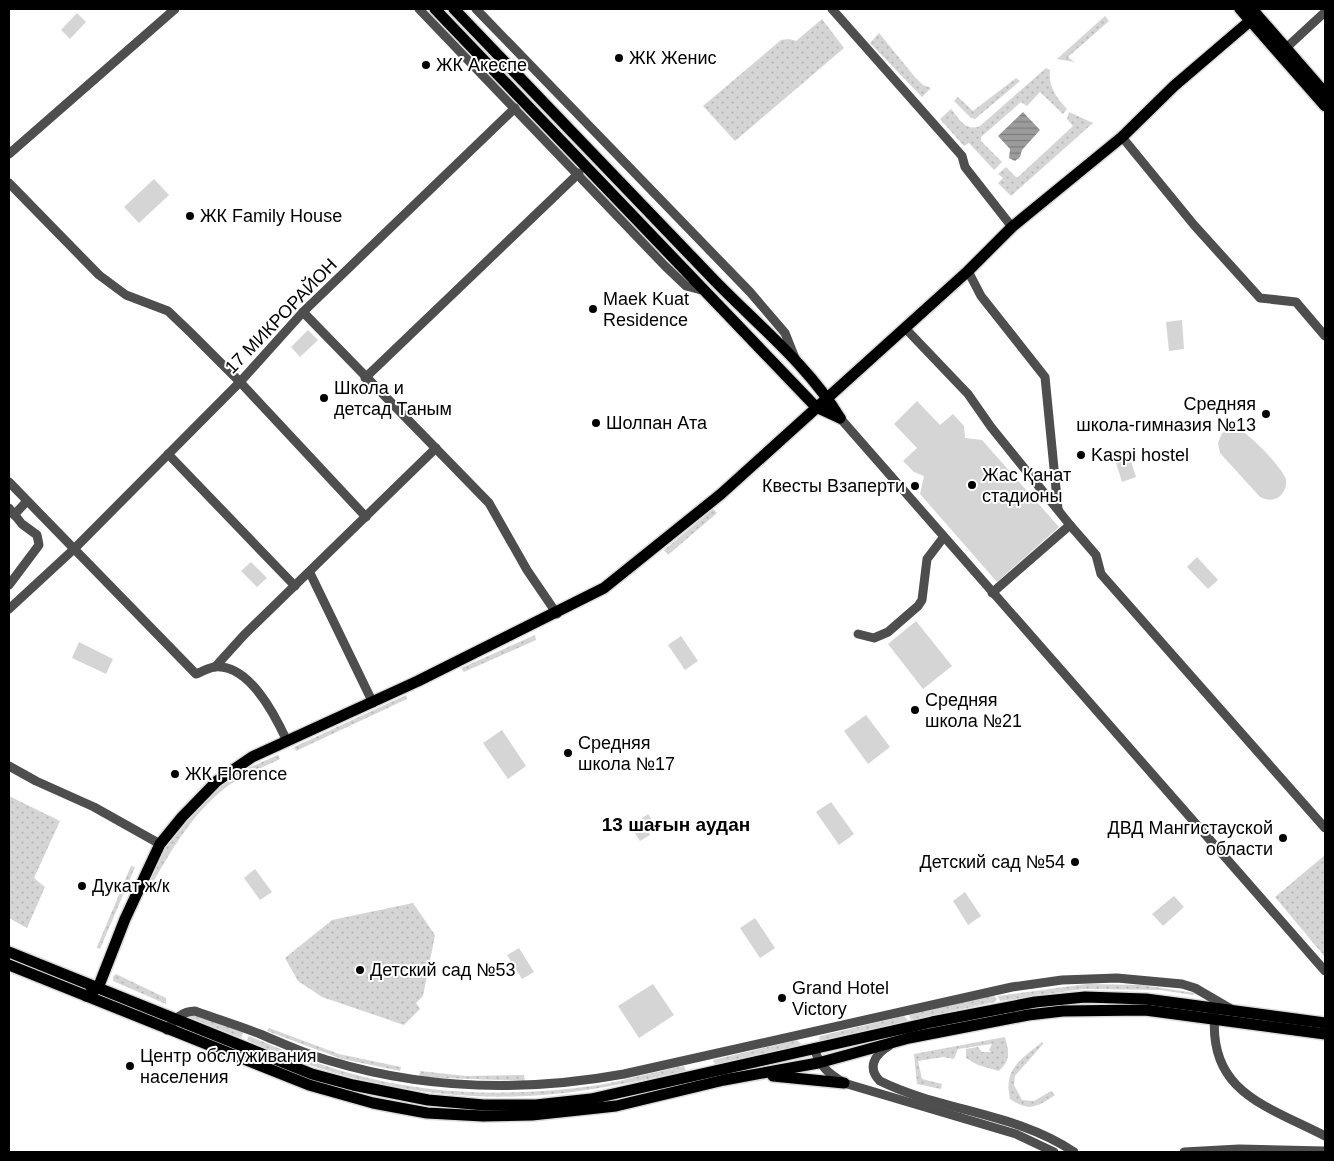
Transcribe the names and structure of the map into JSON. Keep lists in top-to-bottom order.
{
  "streets": {
    "street": ["17 МИКРОРАЙОН"]
  },
  "districts": ["13 шағын аудан"],
  "places": [
    "ЖК Женис",
    "ЖК Акеспе",
    "ЖК Family House",
    "Maek Kuat Residence",
    "Школа и детсад Таным",
    "Средняя школа-гимназия №13",
    "Шолпан Ата",
    "Kaspi hostel",
    "Жас Қанат стадионы",
    "Квесты Взаперти",
    "Средняя школа №21",
    "Средняя школа №17",
    "ЖК Florence",
    "ДВД Мангистауской области",
    "Детский сад №54",
    "Дукат ж/к",
    "Детский сад №53",
    "Grand Hotel Victory",
    "Центр обслуживания населения"
  ]
}
